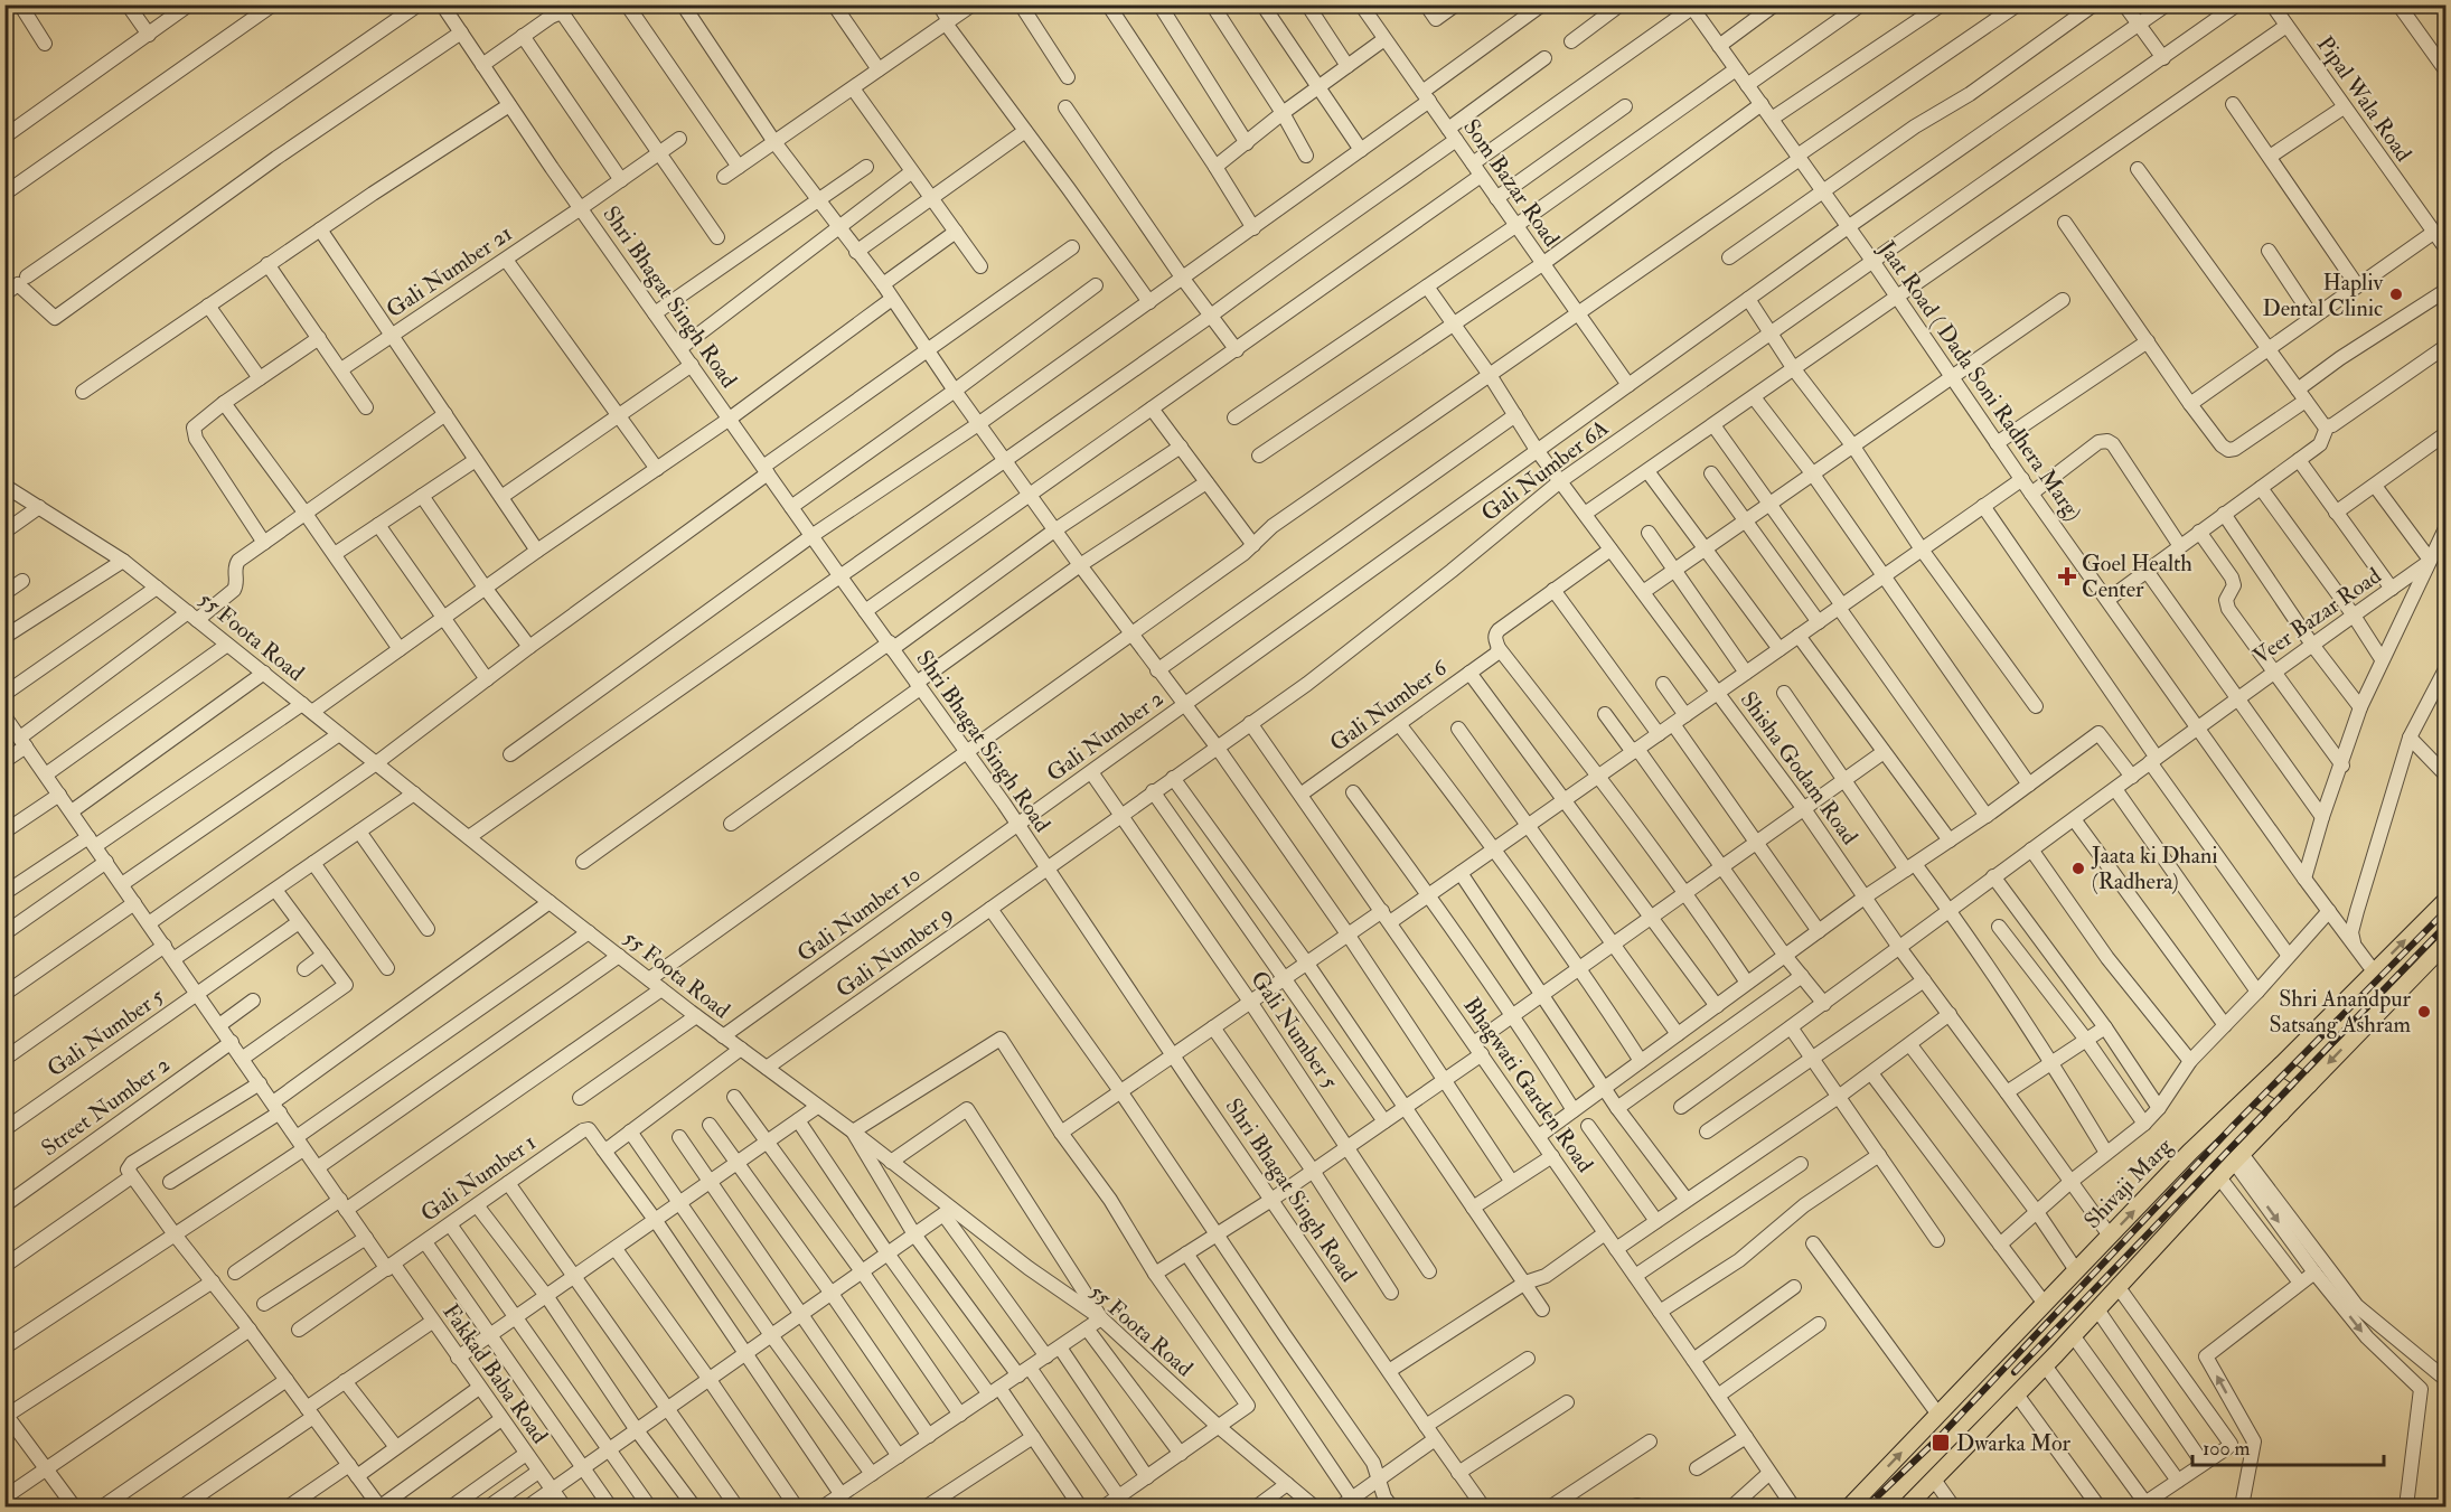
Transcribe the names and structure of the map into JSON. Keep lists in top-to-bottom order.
{
  "streets": {
    "main road": ["Shivaji Marg"],
    "street": [
      "Pipal Wala Road",
      "Som Bazar Road",
      "Gali Number 21",
      "Shri Bhagat Singh Road",
      "Jaat Road ( Dada Soni Radhera Marg)",
      "Gali Number 6A",
      "Veer Bazar Road",
      "55 Foota Road",
      "Gali Number 6",
      "Gali Number 2",
      "Shisha Godam Road",
      "Gali Number 10",
      "Gali Number 9",
      "Gali Number 5",
      "Bhagwati Garden Road",
      "Street Number 2",
      "Gali Number 1",
      "Fakkad Baba Road"
    ]
  },
  "crossings": [
    ["Som Bazar Road", "Gali Number 2"],
    ["Gali Number 21", "Shri Bhagat Singh Road"],
    ["Shri Bhagat Singh Road", "Gali Number 2"],
    ["Shri Bhagat Singh Road", "Gali Number 10"],
    ["Shri Bhagat Singh Road", "Gali Number 9"],
    ["Jaat Road ( Dada Soni Radhera Marg)", "Gali Number 6A"],
    ["Jaat Road ( Dada Soni Radhera Marg)", "Veer Bazar Road"],
    ["Jaat Road ( Dada Soni Radhera Marg)", "Gali Number 2"],
    ["Jaat Road ( Dada Soni Radhera Marg)", "Shivaji Marg"],
    ["Gali Number 6A", "Shisha Godam Road"],
    ["Gali Number 6A", "Bhagwati Garden Road"],
    ["Veer Bazar Road", "Shisha Godam Road"],
    ["55 Foota Road", "Gali Number 10"],
    ["55 Foota Road", "Gali Number 9"],
    ["Gali Number 6", "Bhagwati Garden Road"],
    ["Gali Number 2", "Shisha Godam Road"],
    ["Gali Number 2", "Gali Number 10"],
    ["Gali Number 2", "Gali Number 5"],
    ["Shisha Godam Road", "Shivaji Marg"],
    ["Gali Number 5", "Fakkad Baba Road"],
    ["Street Number 2", "Fakkad Baba Road"],
    ["Gali Number 1", "Fakkad Baba Road"]
  ],
  "places": {
    "other": ["Hapliv Dental Clinic", "Jaata ki Dhani (Radhera)", "Shri Anandpur Satsang Ashram"],
    "health": ["Goel Health Center"],
    "transit": ["Dwarka Mor"]
  },
  "scale_bar": "100 m"
}
